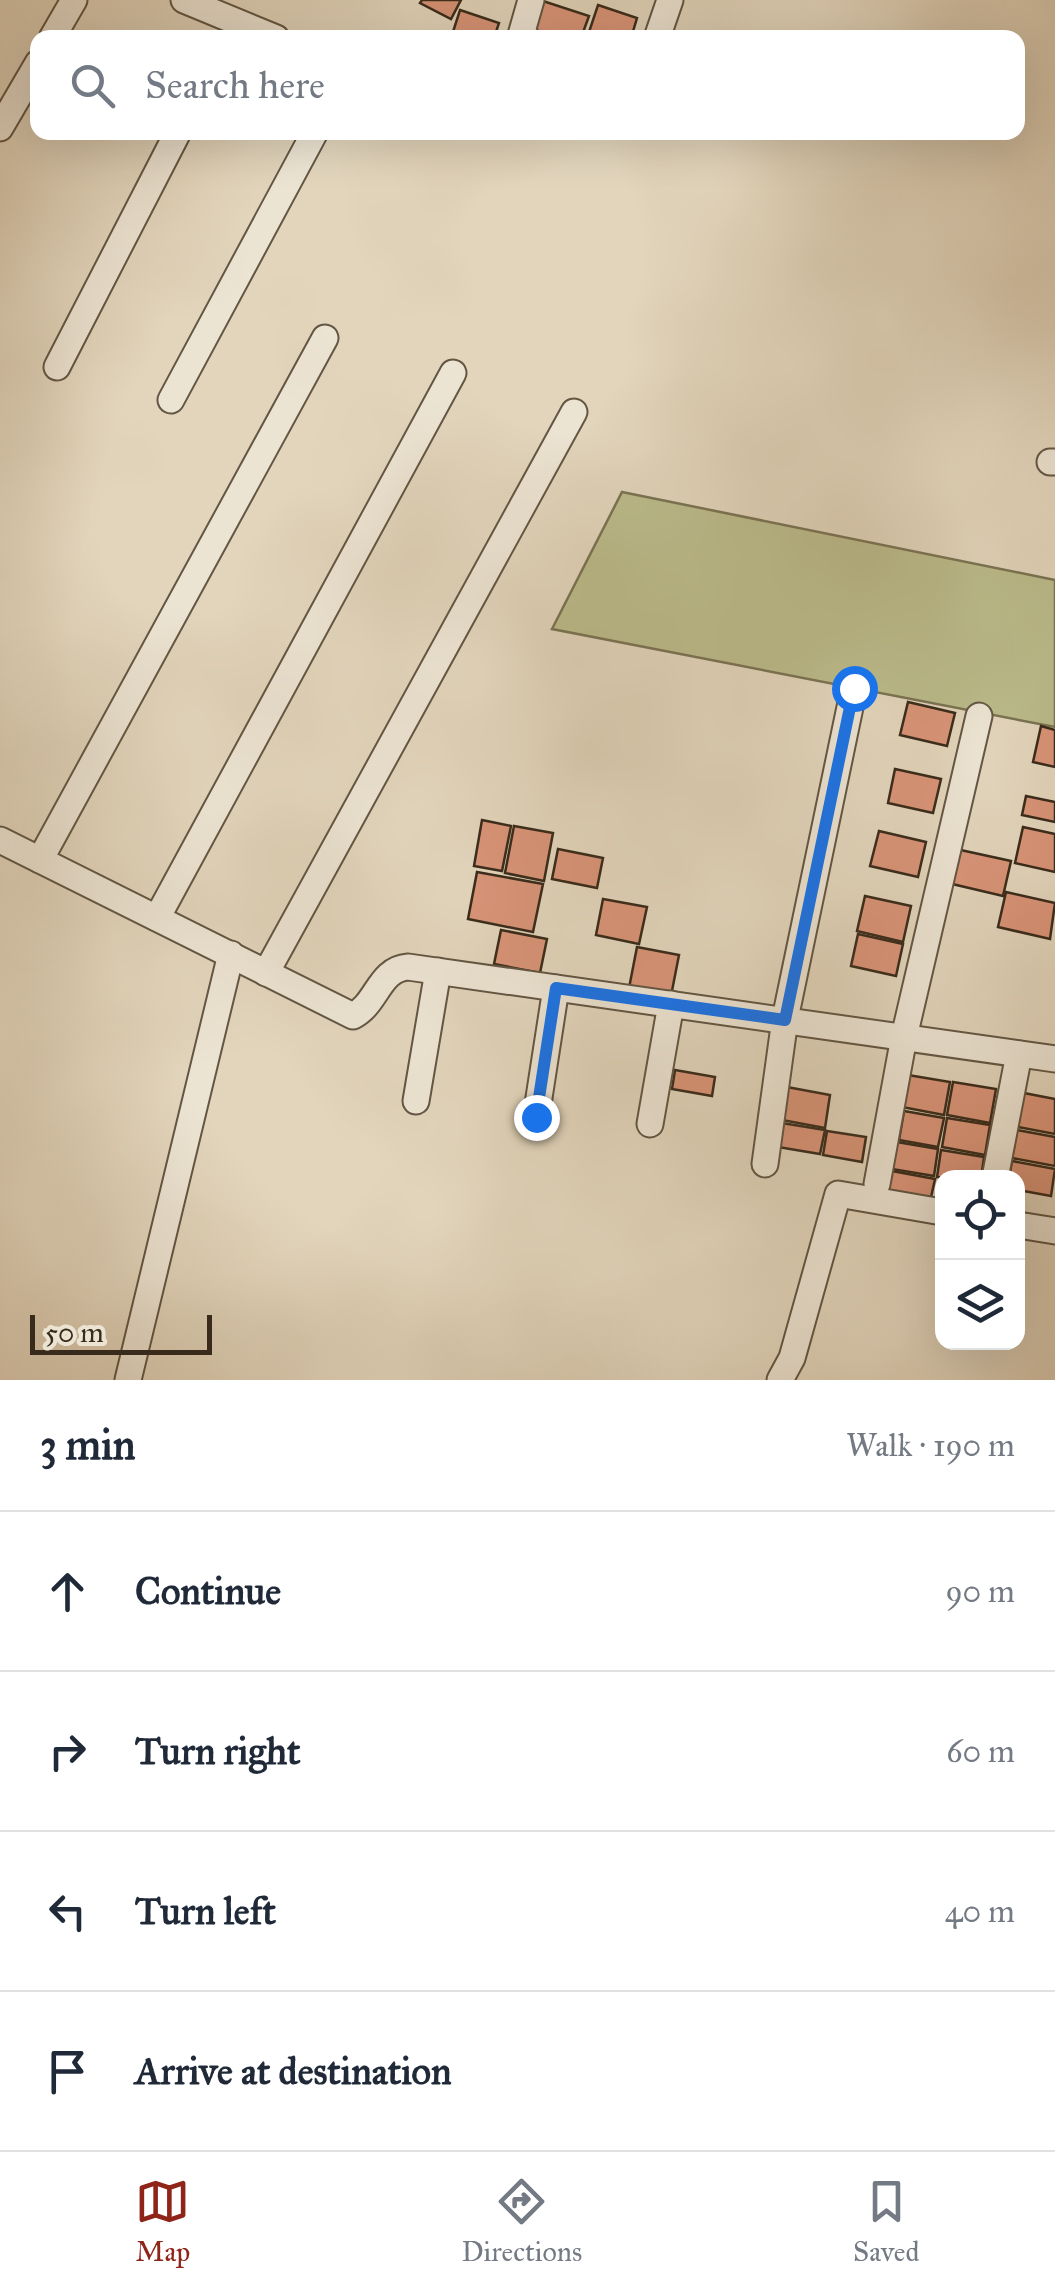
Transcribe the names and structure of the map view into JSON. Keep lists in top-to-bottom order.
{
  "scale_bar": "50 m",
  "page": {
    "search": "Search here",
    "scale": "50 m",
    "heading": ["3 min", "Walk · 190 m"],
    "list": [
      ["Continue", "90 m"],
      ["Turn right", "60 m"],
      ["Turn left", "40 m"],
      "Arrive at destination"
    ],
    "nav": ["Map", "Directions", "Saved"]
  }
}
